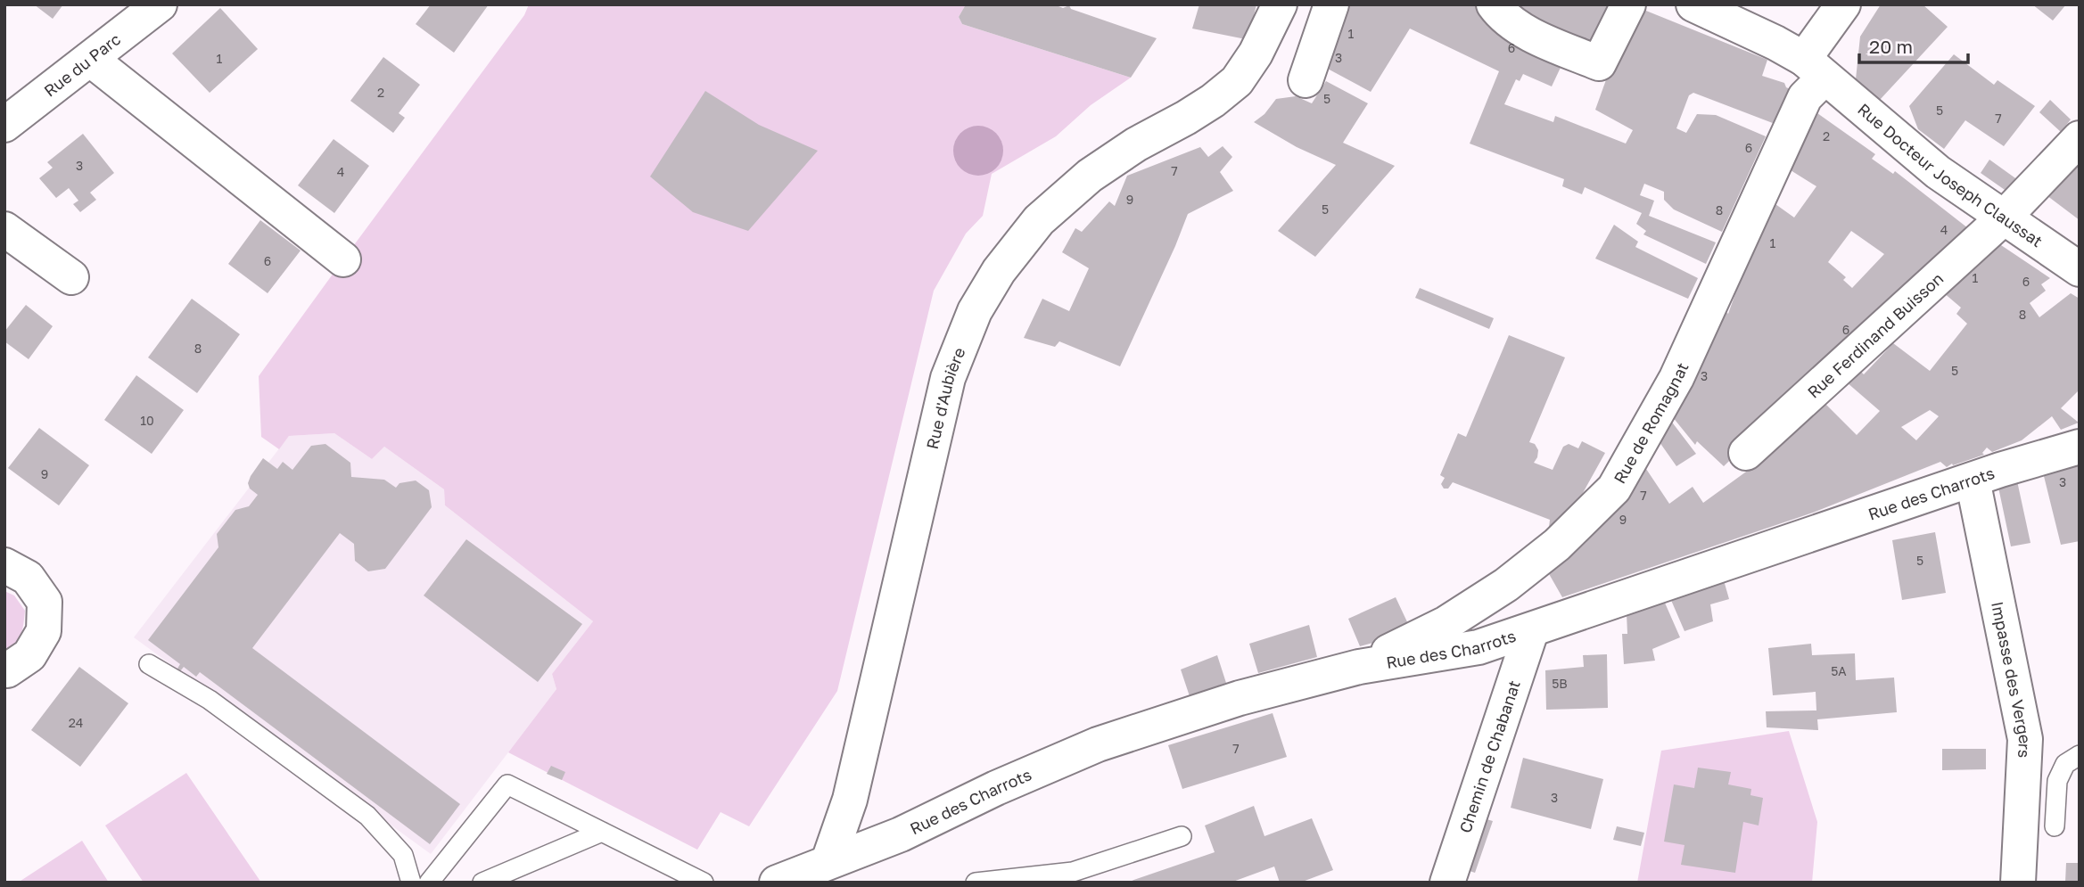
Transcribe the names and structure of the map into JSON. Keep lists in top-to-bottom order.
{
  "streets": {
    "street": [
      "Rue du Parc",
      "Rue Docteur Joseph Claussat",
      "Rue Ferdinand Buisson",
      "Rue d'Aubière",
      "Rue de Romagnat",
      "Rue des Charrots",
      "Impasse des Vergers",
      "Chemin de Chabanat"
    ]
  },
  "crossings": [
    ["Rue Docteur Joseph Claussat", "Rue Ferdinand Buisson"],
    ["Rue Docteur Joseph Claussat", "Rue de Romagnat"],
    ["Rue d'Aubière", "Rue des Charrots"],
    ["Rue de Romagnat", "Rue des Charrots"],
    ["Rue des Charrots", "Impasse des Vergers"],
    ["Rue des Charrots", "Chemin de Chabanat"]
  ],
  "house_numbers": [
    "1",
    "6",
    "3",
    "1",
    "2",
    "5",
    "5",
    "7",
    "2",
    "6",
    "3",
    "7",
    "4",
    "9",
    "5",
    "8",
    "4",
    "1",
    "6",
    "1",
    "6",
    "8",
    "6",
    "8",
    "5",
    "3",
    "10",
    "9",
    "3",
    "7",
    "9",
    "5",
    "5A",
    "5B",
    "24",
    "7",
    "3"
  ],
  "scale_bar": "20 m"
}
